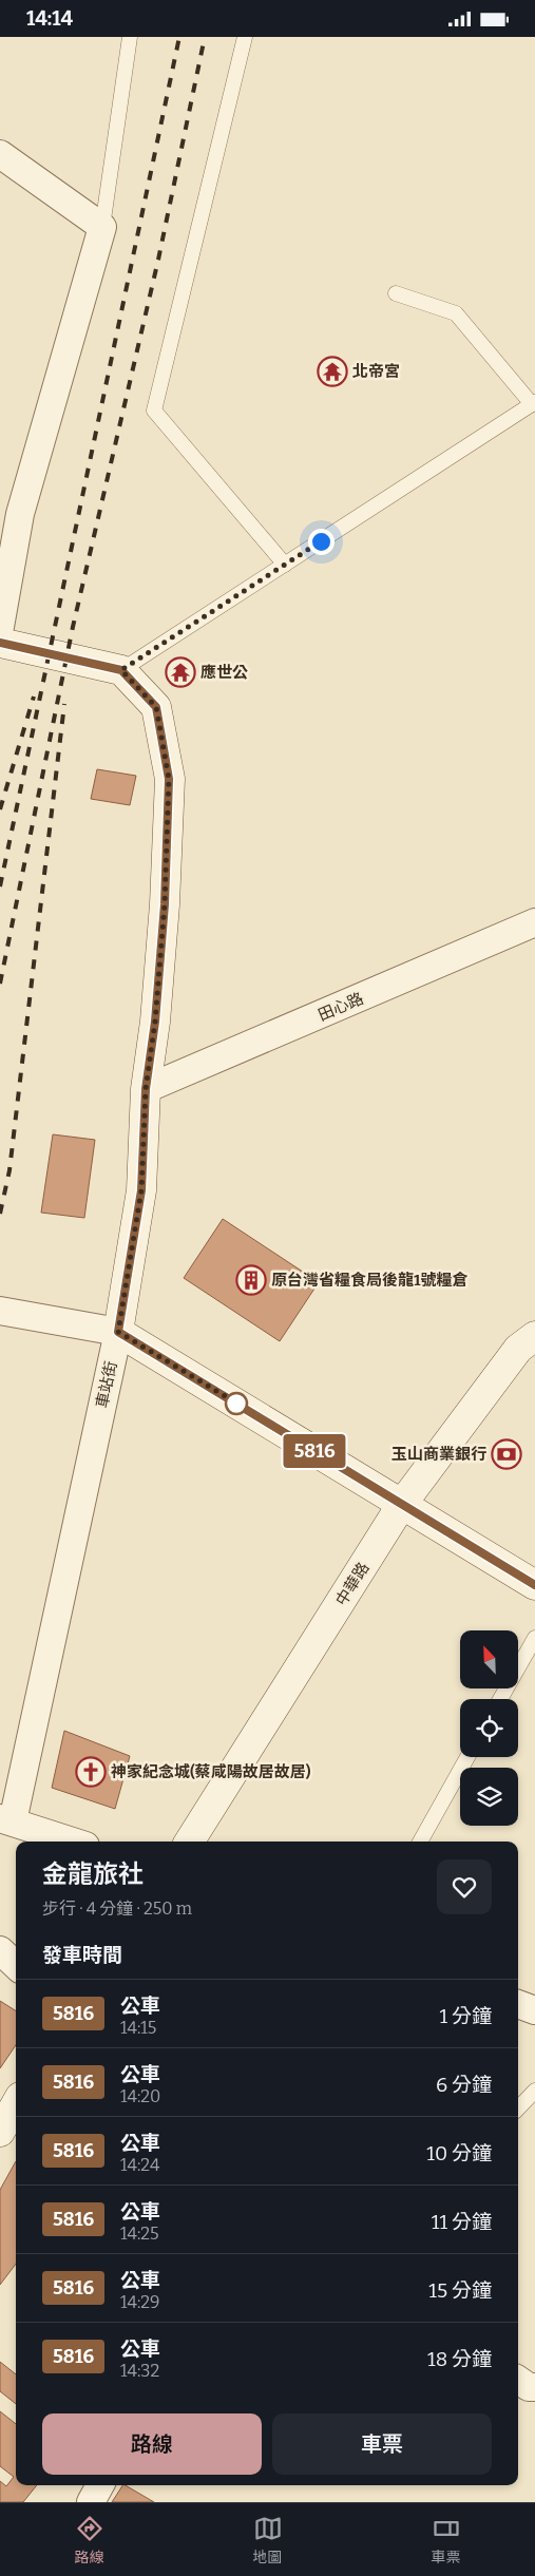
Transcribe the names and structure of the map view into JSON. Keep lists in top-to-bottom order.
{
  "streets": {
    "street": ["田心路", "車站街", "中華路"]
  },
  "crossings": [
    ["田心路", "車站街"]
  ],
  "places": {
    "temple": ["北帝宮", "應世公"],
    "building": ["原台灣省糧食局後龍1號糧倉"],
    "bank": ["玉山商業銀行"],
    "church": ["神家紀念城(蔡咸陽故居故居)"]
  },
  "lines": ["bus line 5816"],
  "north": "top left",
  "page": {
    "status": "14:14",
    "on_map": "5816",
    "heading": [
      ["金龍旅社", "步行 · 4 分鐘 · 250 m"],
      "發車時間"
    ],
    "list": [
      {
        "mark": "5816",
        "name": "公車",
        "note": "14:15",
        "value": "1 分鐘"
      },
      {
        "mark": "5816",
        "name": "公車",
        "note": "14:20",
        "value": "6 分鐘"
      },
      {
        "mark": "5816",
        "name": "公車",
        "note": "14:24",
        "value": "10 分鐘"
      },
      {
        "mark": "5816",
        "name": "公車",
        "note": "14:25",
        "value": "11 分鐘"
      },
      {
        "mark": "5816",
        "name": "公車",
        "note": "14:29",
        "value": "15 分鐘"
      },
      {
        "mark": "5816",
        "name": "公車",
        "note": "14:32",
        "value": "18 分鐘"
      }
    ],
    "buttons": ["路線", "車票"],
    "tabs": ["路線", "地圖", "車票"]
  }
}
